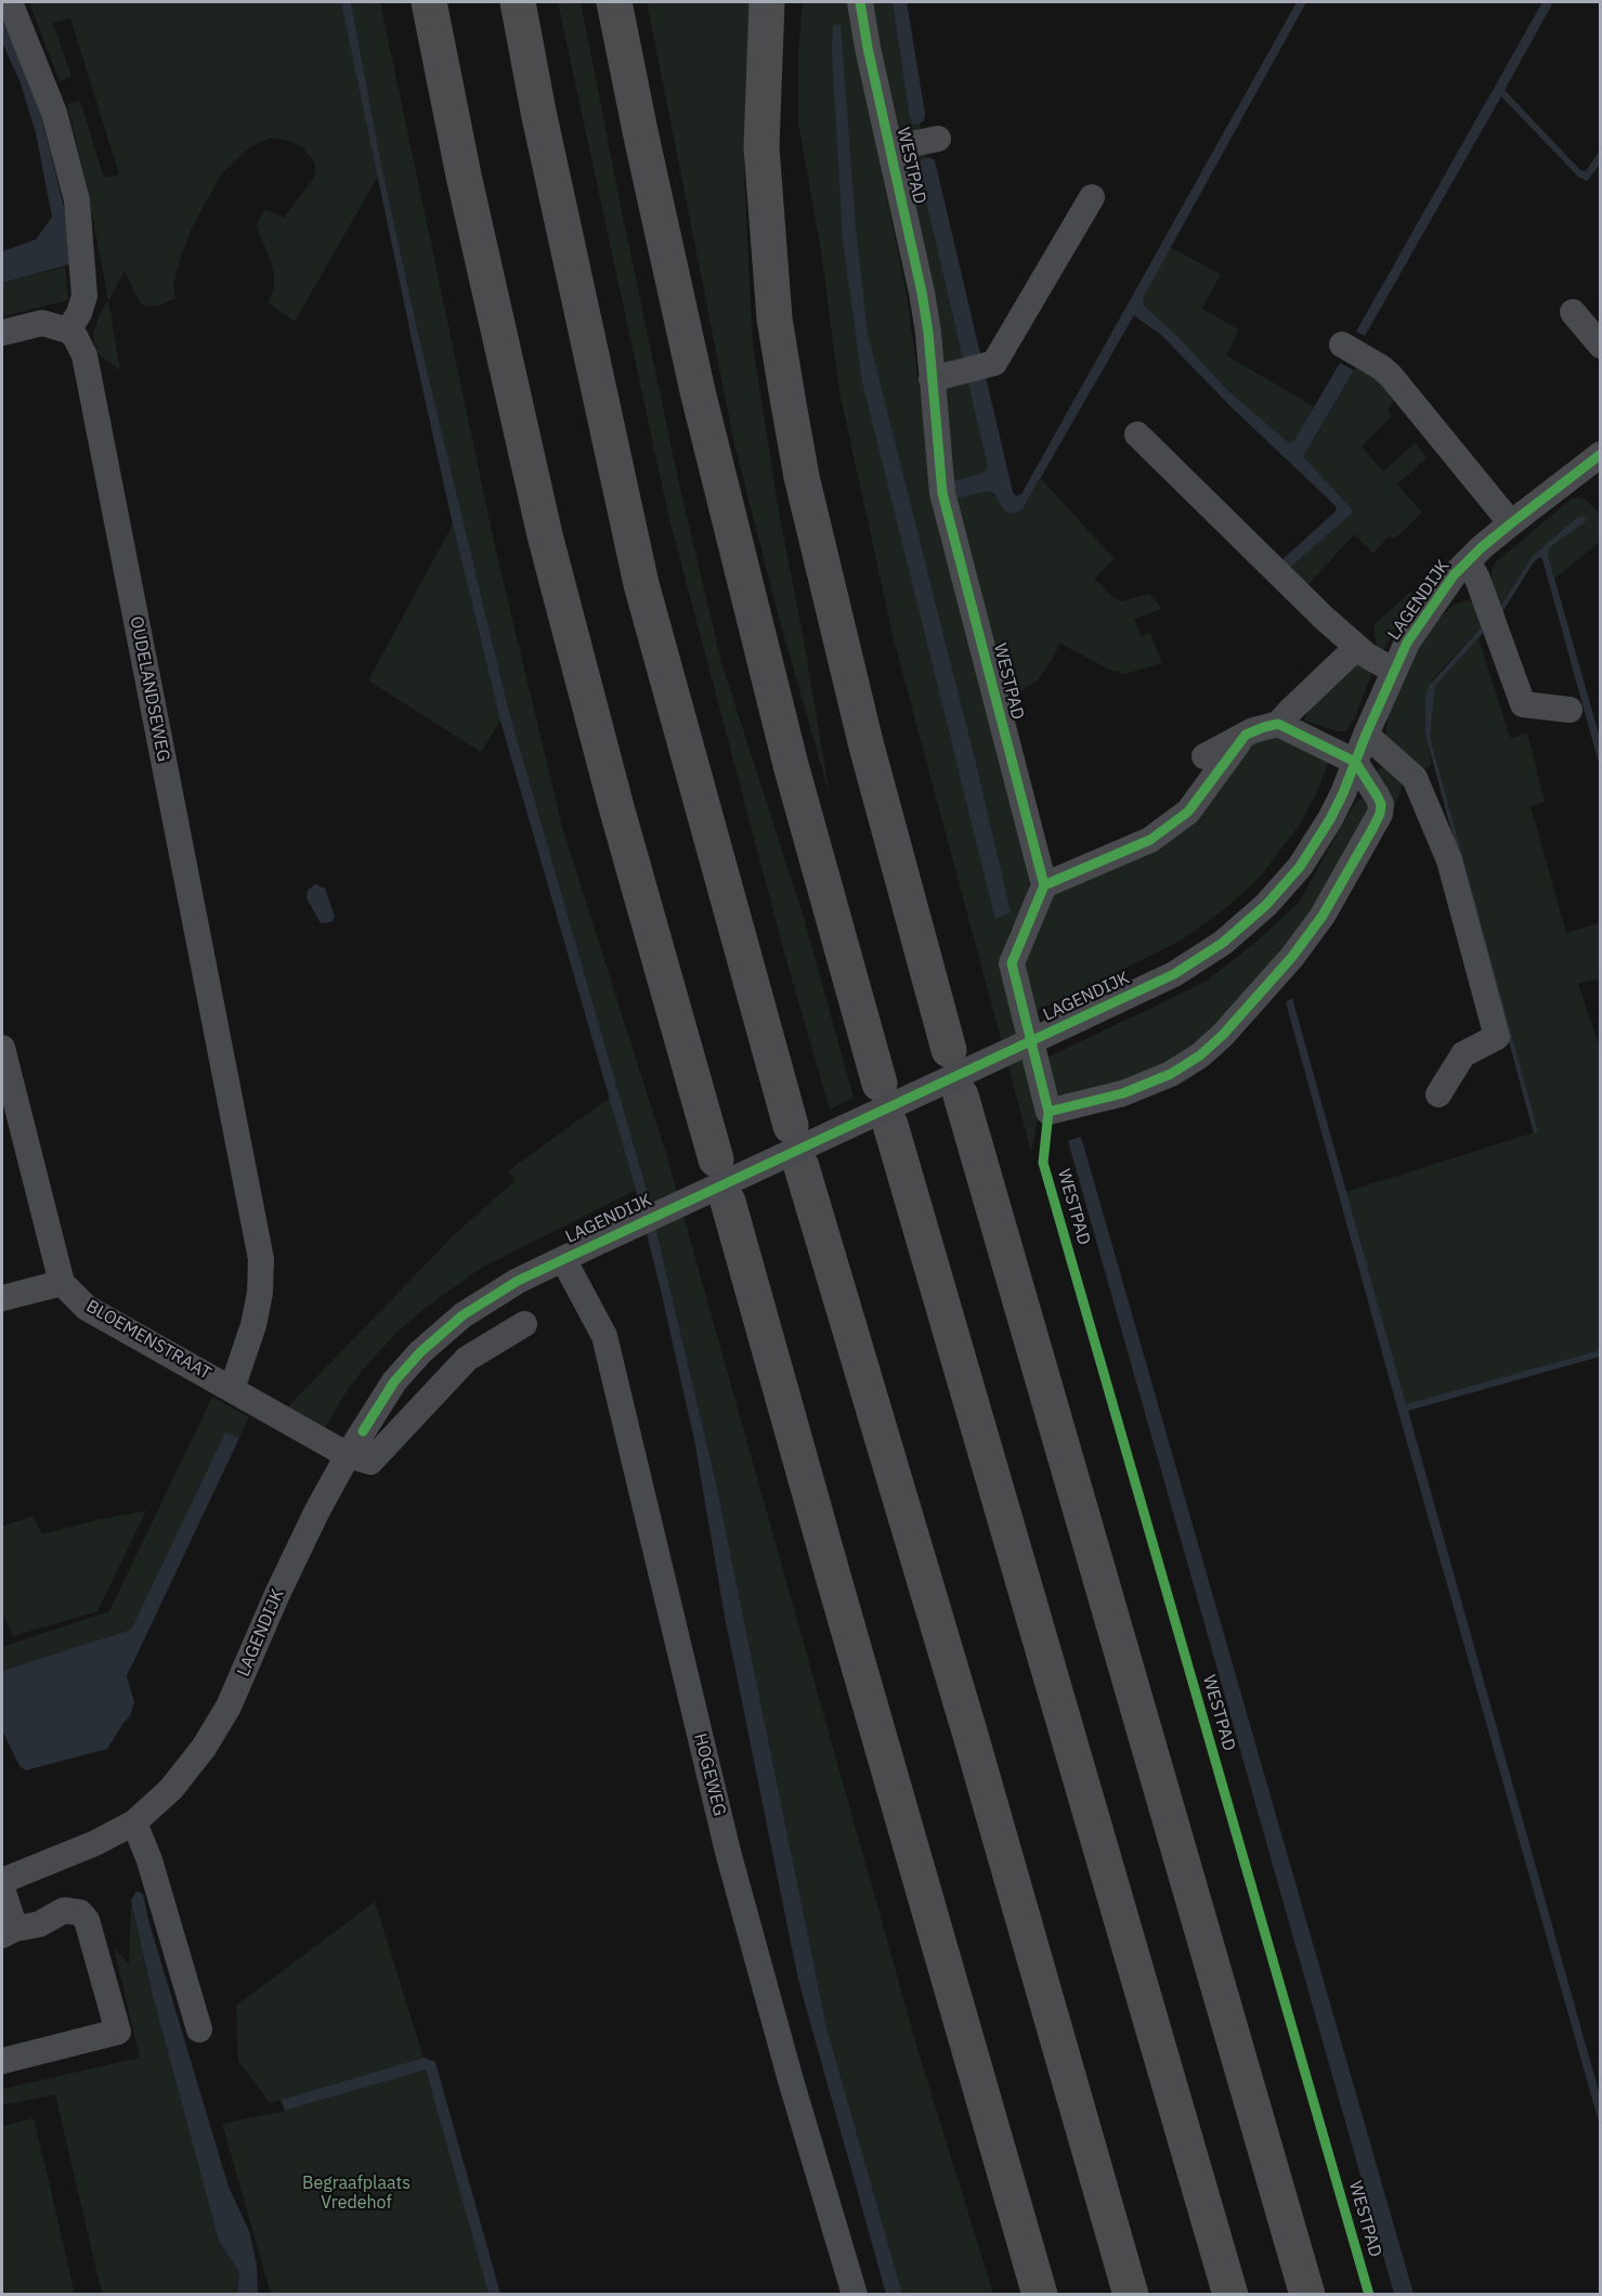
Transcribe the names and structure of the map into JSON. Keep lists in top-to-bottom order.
{
  "streets": {
    "street": [
      "WESTPAD",
      "LAGENDIJK",
      "OUDELANDSEWEG",
      "BLOEMENSTRAAT",
      "HOGEWEG"
    ]
  },
  "crossings": [
    ["LAGENDIJK", "BLOEMENSTRAAT"],
    ["LAGENDIJK", "HOGEWEG"],
    ["OUDELANDSEWEG", "BLOEMENSTRAAT"]
  ],
  "parks": ["Begraafplaats Vredehof"]
}
